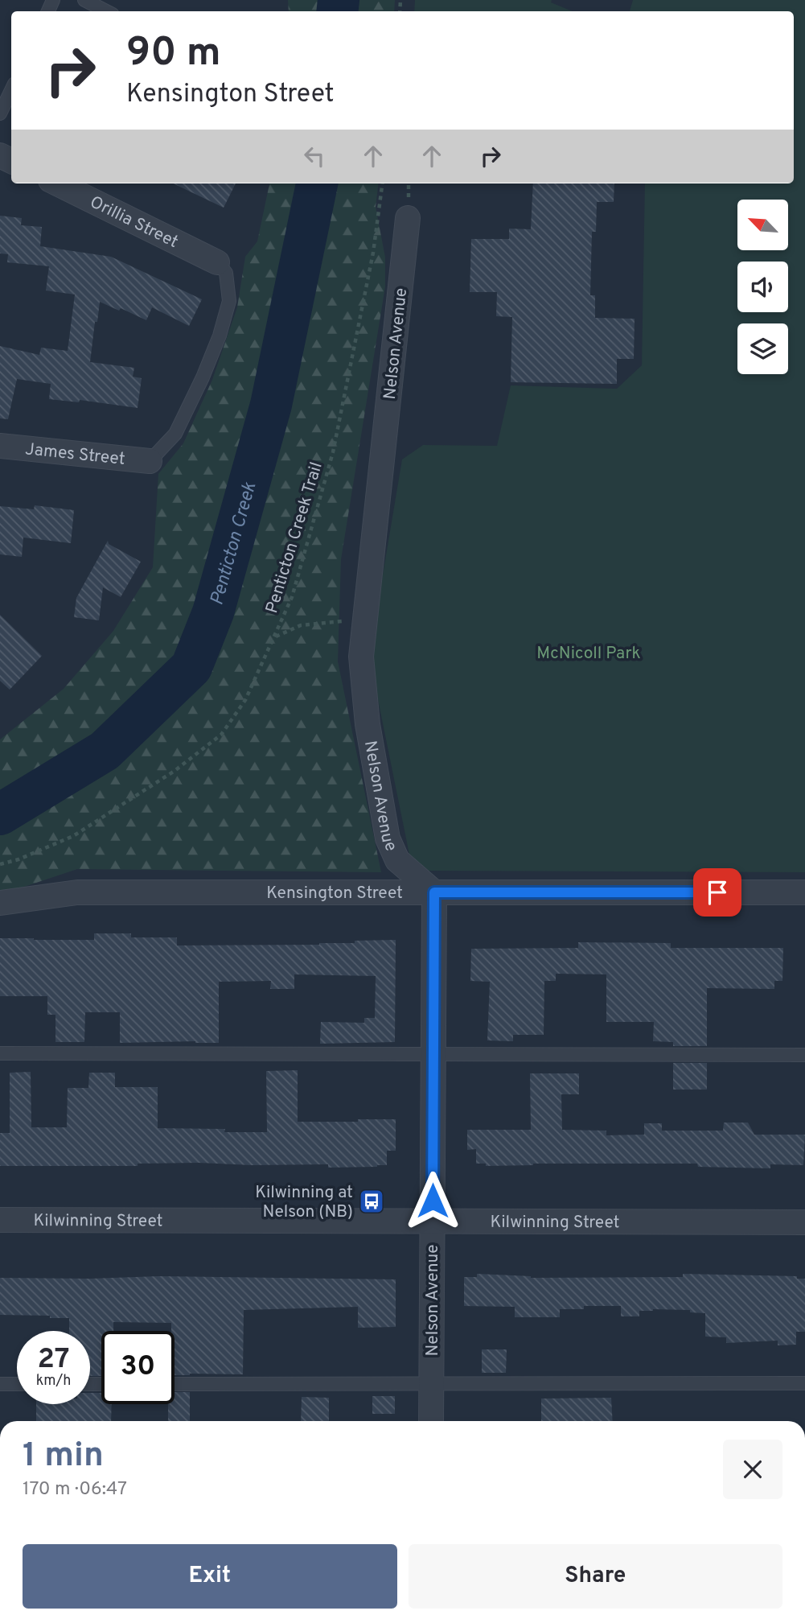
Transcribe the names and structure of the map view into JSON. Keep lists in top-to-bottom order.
{
  "streets": {
    "street": [
      "Orillia Street",
      "Nelson Avenue",
      "James Street",
      "Kensington Street",
      "Kilwinning Street"
    ],
    "path": ["Penticton Creek Trail"]
  },
  "crossings": [
    ["Nelson Avenue", "Kensington Street"],
    ["Nelson Avenue", "Kilwinning Street"]
  ],
  "water": ["Penticton Creek"],
  "parks": ["McNicoll Park"],
  "places": {
    "bus stop": ["Kilwinning at Nelson (NB)"]
  },
  "north": "top left",
  "page": {
    "turn": ["90 m", "Kensington Street"],
    "speed": "27 km/h",
    "limit": "30",
    "heading": ["1 min", "170 m · 06:47"],
    "buttons": ["Exit", "Share"]
  }
}
